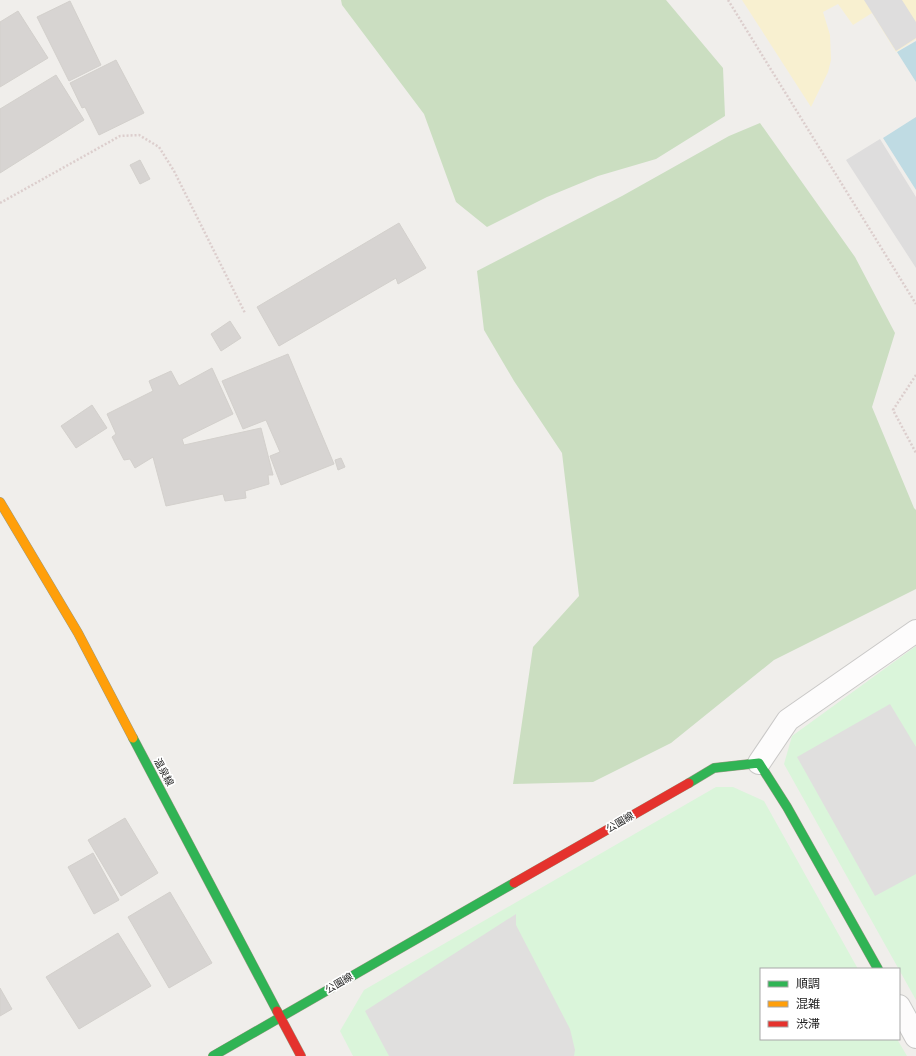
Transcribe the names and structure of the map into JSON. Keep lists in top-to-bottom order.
{
  "streets": {
    "street": ["温泉線", "公園線"]
  },
  "crossings": [
    ["温泉線", "公園線"]
  ],
  "legend": ["順調", "混雑", "渋滞"]
}
